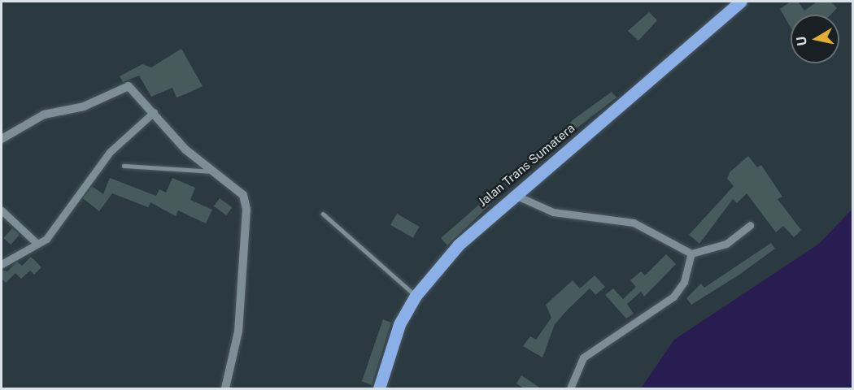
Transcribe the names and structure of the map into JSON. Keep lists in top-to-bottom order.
{
  "streets": {
    "highway": ["Jalan Trans Sumatera"]
  },
  "north": "left"
}
